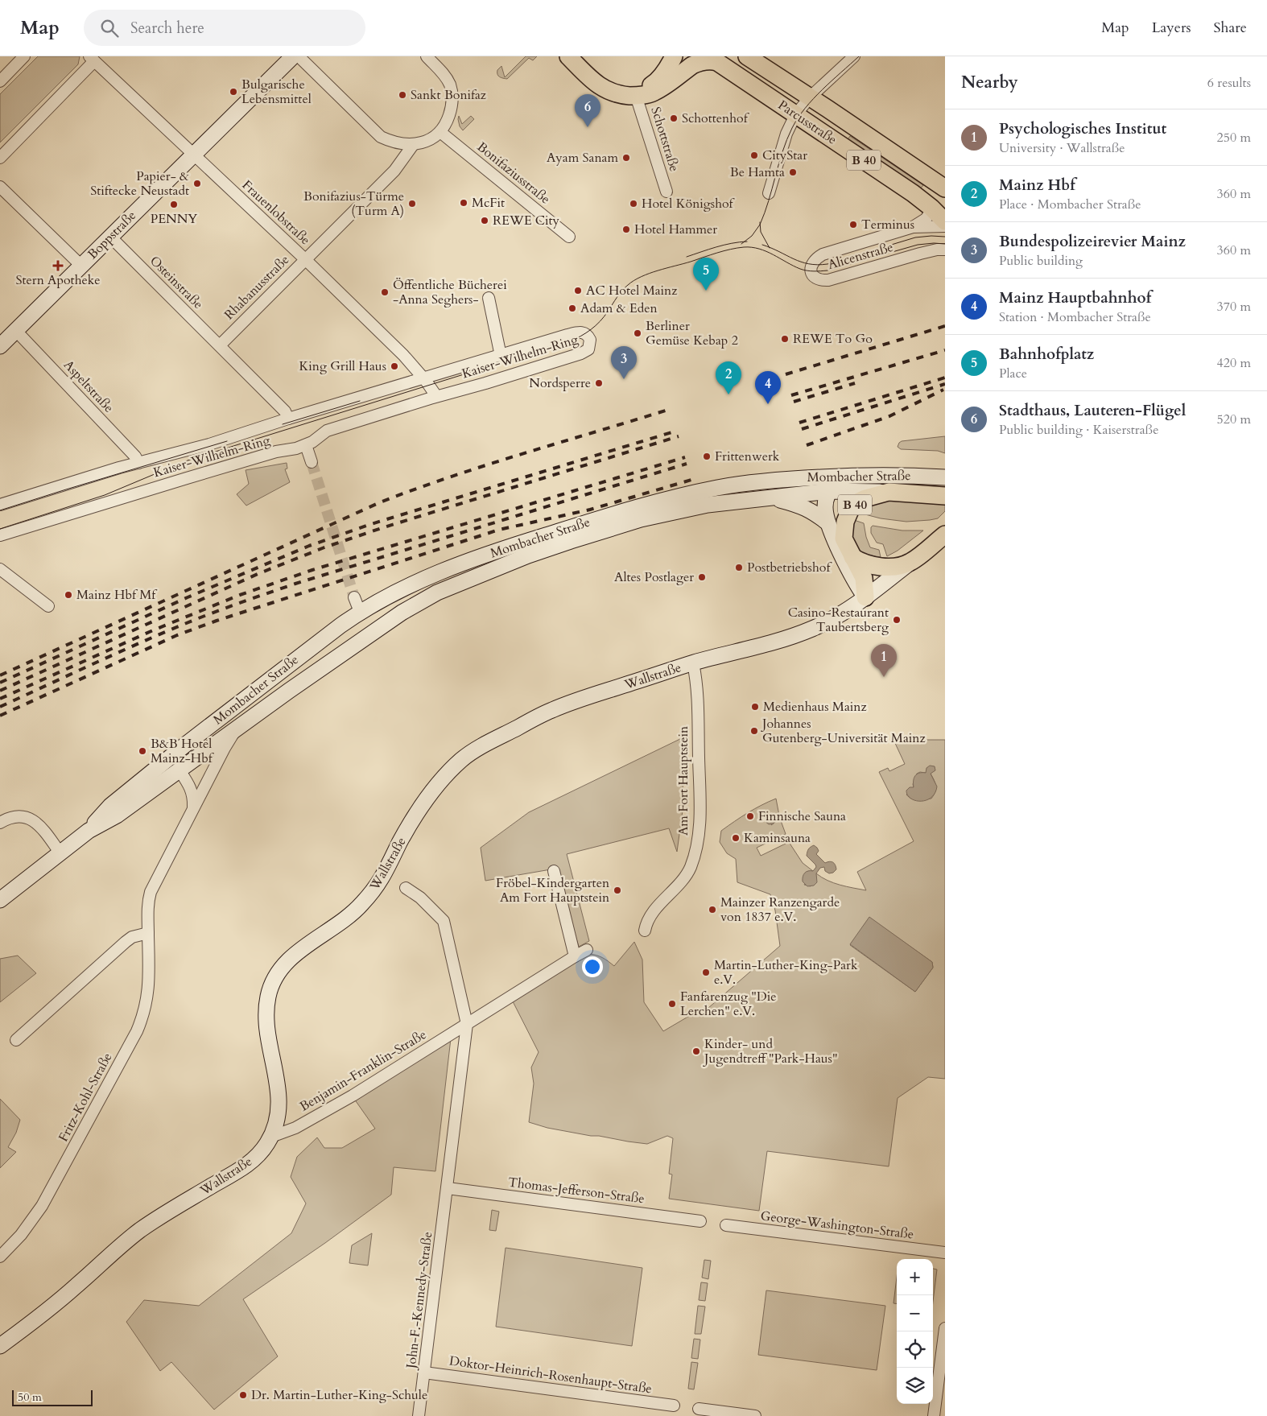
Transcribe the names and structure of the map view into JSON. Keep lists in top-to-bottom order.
{
  "streets": {
    "main road": [
      "Parcusstraße",
      "B 40",
      "Boppstraße",
      "Mombacher Straße",
      "Wallstraße"
    ],
    "street": [
      "Schottstraße",
      "Bonifaziusstraße",
      "Frauenlobstraße",
      "Alicenstraße",
      "Osteinstraße",
      "Rhabanusstraße",
      "Kaiser-Wilhelm-Ring",
      "Aspeltstraße",
      "Am Fort Hauptstein",
      "Benjamin-Franklin-Straße",
      "Fritz-Kohl-Straße",
      "Thomas-Jefferson-Straße",
      "George-Washington-Straße",
      "John-F.-Kennedy-Straße",
      "Doktor-Heinrich-Rosenhaupt-Straße"
    ]
  },
  "crossings": [
    ["Parcusstraße", "B 40"],
    ["Parcusstraße", "Alicenstraße"],
    ["Schottstraße", "B 40"],
    ["B 40", "Alicenstraße"],
    ["Frauenlobstraße", "Boppstraße"],
    ["Frauenlobstraße", "Rhabanusstraße"],
    ["Frauenlobstraße", "Kaiser-Wilhelm-Ring"],
    ["Boppstraße", "Osteinstraße"],
    ["Boppstraße", "Aspeltstraße"],
    ["Osteinstraße", "Rhabanusstraße"],
    ["Osteinstraße", "Kaiser-Wilhelm-Ring"],
    ["Kaiser-Wilhelm-Ring", "Aspeltstraße"],
    ["Mombacher Straße", "Fritz-Kohl-Straße"],
    ["Wallstraße", "Am Fort Hauptstein"],
    ["Wallstraße", "Benjamin-Franklin-Straße"],
    ["Thomas-Jefferson-Straße", "John-F.-Kennedy-Straße"],
    ["John-F.-Kennedy-Straße", "Doktor-Heinrich-Rosenhaupt-Straße"]
  ],
  "places": {
    "other": [
      "Bulgarische Lebensmittel",
      "Sankt Bonifaz",
      "Schottenhof",
      "CityStar",
      "Ayam Sanam",
      "Be Hamta",
      "Papier- & Stiftecke Neustadt",
      "McFit",
      "Bonifazius-Türme (Turm A)",
      "Hotel Königshof",
      "PENNY",
      "REWE City",
      "Terminus",
      "Hotel Hammer",
      "AC Hotel Mainz",
      "Öffentliche Bücherei -Anna Seghers-",
      "Adam & Eden",
      "Berliner Gemüse Kebap 2",
      "REWE To Go",
      "King Grill Haus",
      "Nordsperre",
      "Frittenwerk",
      "Postbetriebshof",
      "Altes Postlager",
      "Mainz Hbf Mf",
      "Casino-Restaurant Taubertsberg",
      "Medienhaus Mainz",
      "Johannes Gutenberg-Universität Mainz",
      "B&B Hotel Mainz-Hbf",
      "Finnische Sauna",
      "Kaminsauna",
      "Fröbel-Kindergarten Am Fort Hauptstein",
      "Mainzer Ranzengarde von 1837 e.V.",
      "Martin-Luther-King-Park e.V.",
      "Fanfarenzug \"Die Lerchen\" e.V.",
      "Kinder- und Jugendtreff \"Park-Haus\"",
      "Dr. Martin-Luther-King-Schule"
    ],
    "health": ["Stern Apotheke"]
  },
  "scale_bar": "50 m",
  "page": {
    "header": "Map",
    "search": "Search here",
    "nav": ["Map", "Layers", "Share"],
    "heading": ["Nearby", "6 results"],
    "pins": [
      "6",
      "5",
      "3",
      "2",
      "4",
      "1"
    ],
    "list": [
      {
        "mark": "1",
        "name": "Psychologisches Institut",
        "note": "University · Wallstraße",
        "value": "250 m"
      },
      {
        "mark": "2",
        "name": "Mainz Hbf",
        "note": "Place · Mombacher Straße",
        "value": "360 m"
      },
      {
        "mark": "3",
        "name": "Bundespolizeirevier Mainz",
        "note": "Public building",
        "value": "360 m"
      },
      {
        "mark": "4",
        "name": "Mainz Hauptbahnhof",
        "note": "Station · Mombacher Straße",
        "value": "370 m"
      },
      {
        "mark": "5",
        "name": "Bahnhofplatz",
        "note": "Place",
        "value": "420 m"
      },
      {
        "mark": "6",
        "name": "Stadthaus, Lauteren-Flügel",
        "note": "Public building · Kaiserstraße",
        "value": "520 m"
      }
    ],
    "map_buttons": ["+", "−"],
    "scale": "50 m"
  }
}
